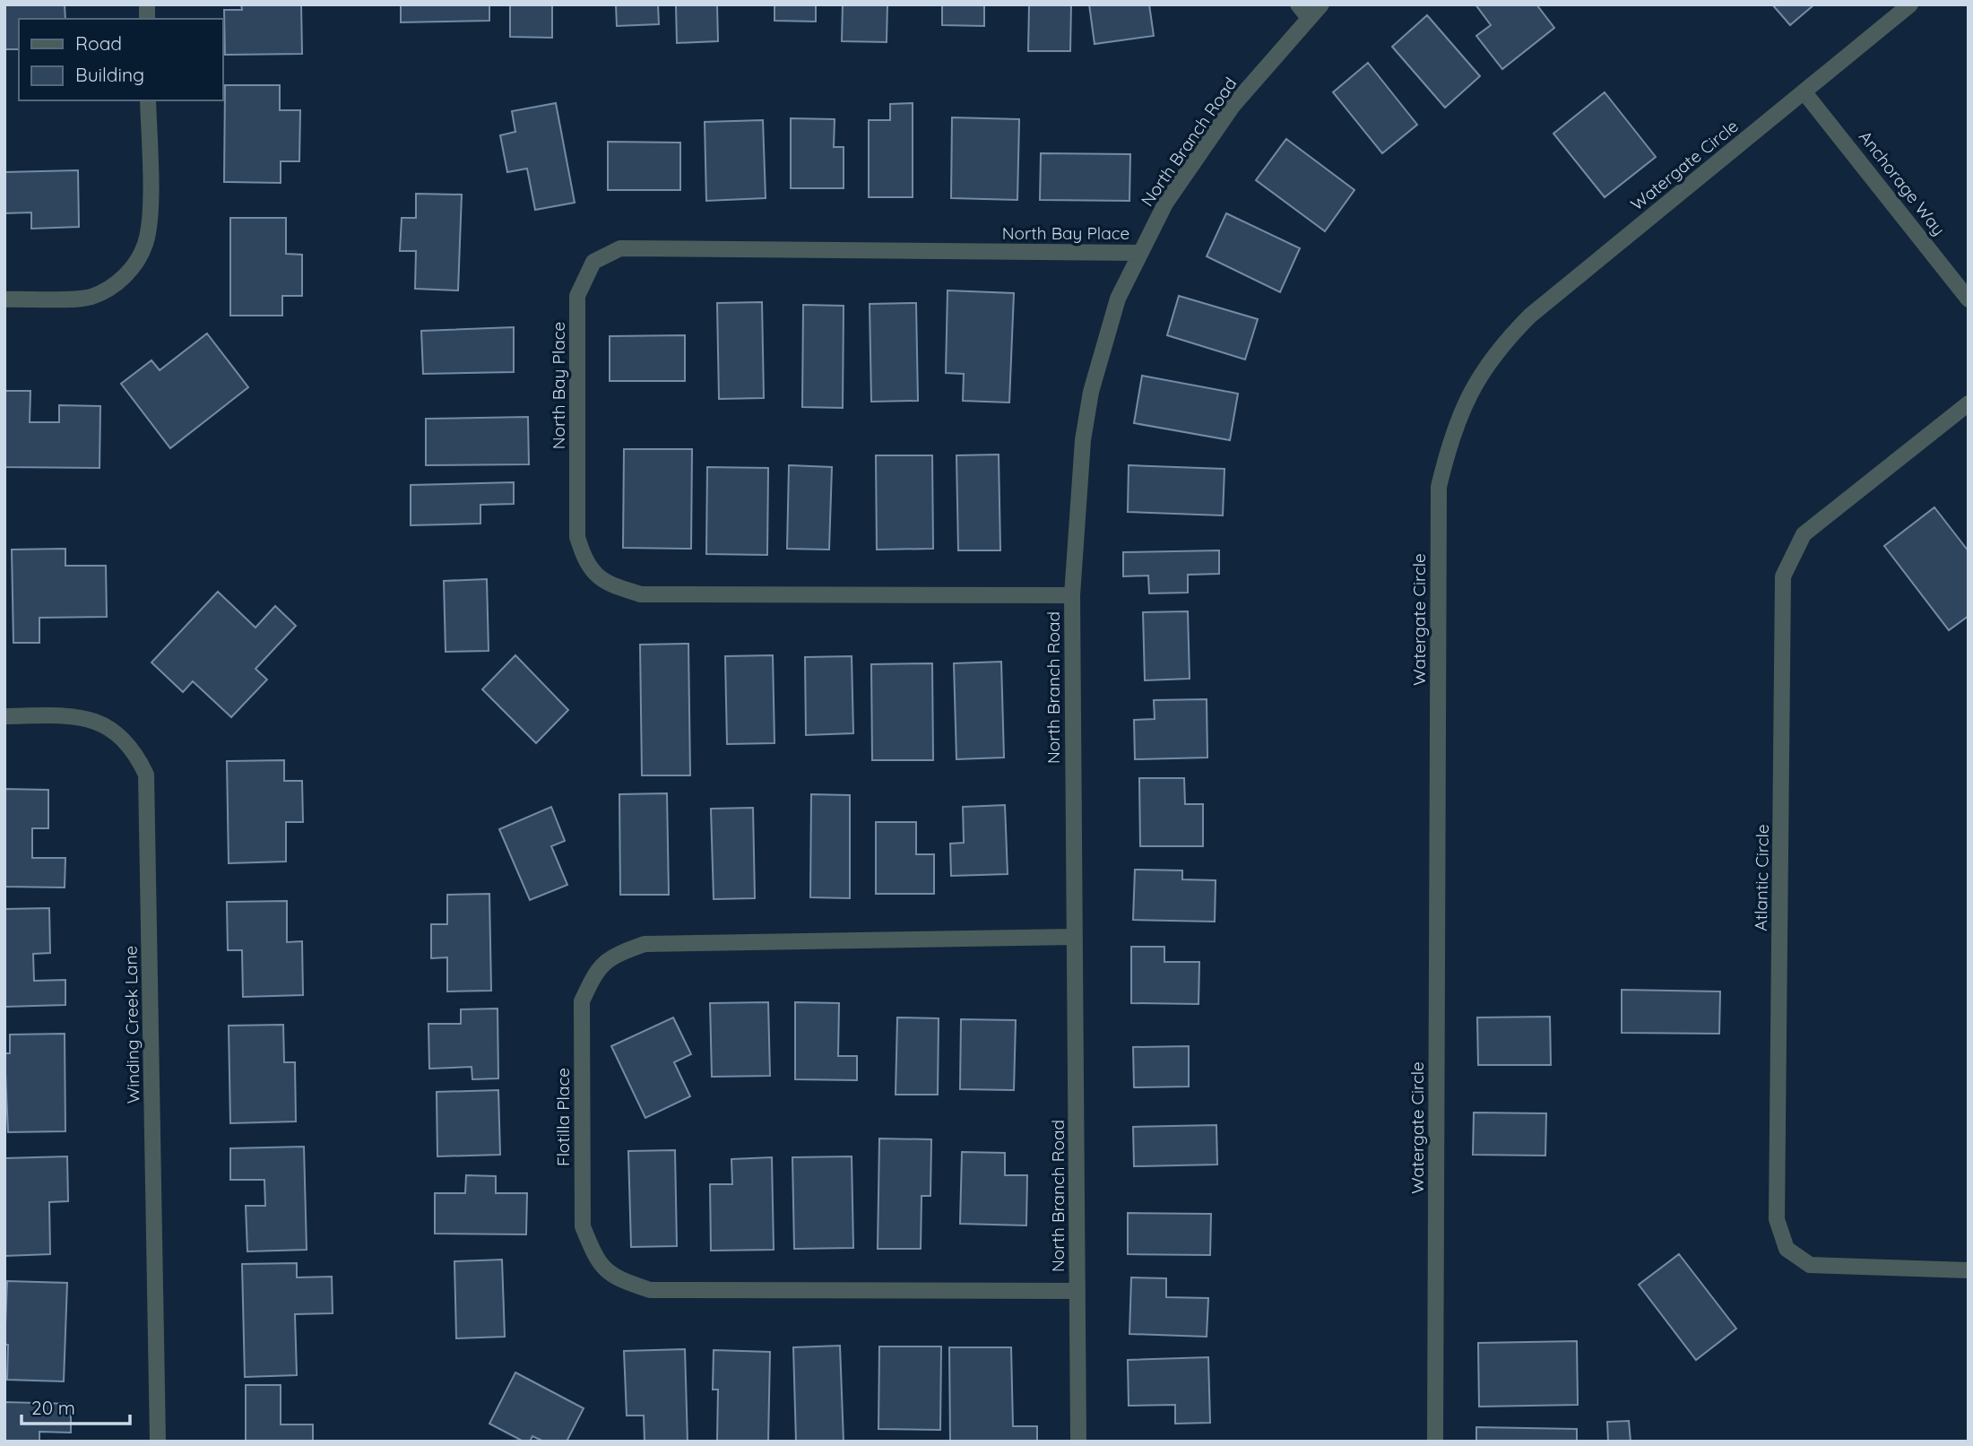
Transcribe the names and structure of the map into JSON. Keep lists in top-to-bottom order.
{
  "streets": {
    "street": [
      "North Branch Road",
      "Watergate Circle",
      "Anchorage Way",
      "North Bay Place",
      "Atlantic Circle",
      "Winding Creek Lane",
      "Flotilla Place"
    ]
  },
  "crossings": [
    ["North Branch Road", "North Bay Place"],
    ["North Branch Road", "Flotilla Place"],
    ["Watergate Circle", "Anchorage Way"]
  ],
  "legend": ["Road", "Building"],
  "scale_bar": "20 m"
}
